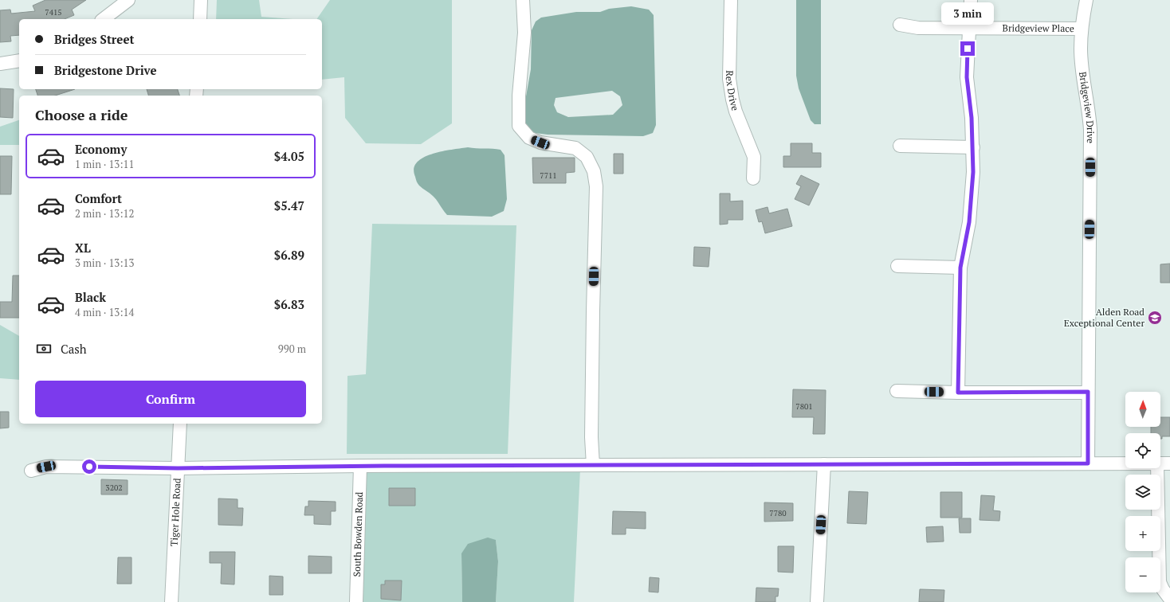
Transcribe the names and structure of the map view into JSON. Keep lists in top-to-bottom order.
{
  "streets": {
    "street": [
      "Bridgeview Place",
      "Rex Drive",
      "Bridgeview Drive",
      "Tiger Hole Road",
      "South Bowden Road"
    ]
  },
  "crossings": [
    ["Bridgeview Place", "Bridgeview Drive"]
  ],
  "places": {
    "school or university": ["Alden Road Exceptional Center"]
  },
  "house_numbers": [
    "7415",
    "7711",
    "7801",
    "3202",
    "7780"
  ],
  "north": "top",
  "page": {
    "bubble": "3 min",
    "banner": ["Bridges Street", "Bridgestone Drive"],
    "heading": "Choose a ride",
    "list": [
      {
        "name": "Economy",
        "note": "1 min · 13:11",
        "value": "$4.05"
      },
      {
        "name": "Comfort",
        "note": "2 min · 13:12",
        "value": "$5.47"
      },
      {
        "name": "XL",
        "note": "3 min · 13:13",
        "value": "$6.89"
      },
      {
        "name": "Black",
        "note": "4 min · 13:14",
        "value": "$6.83"
      }
    ],
    "pay": ["Cash", "990 m"],
    "buttons": "Confirm",
    "map_buttons": ["+", "−"]
  }
}
